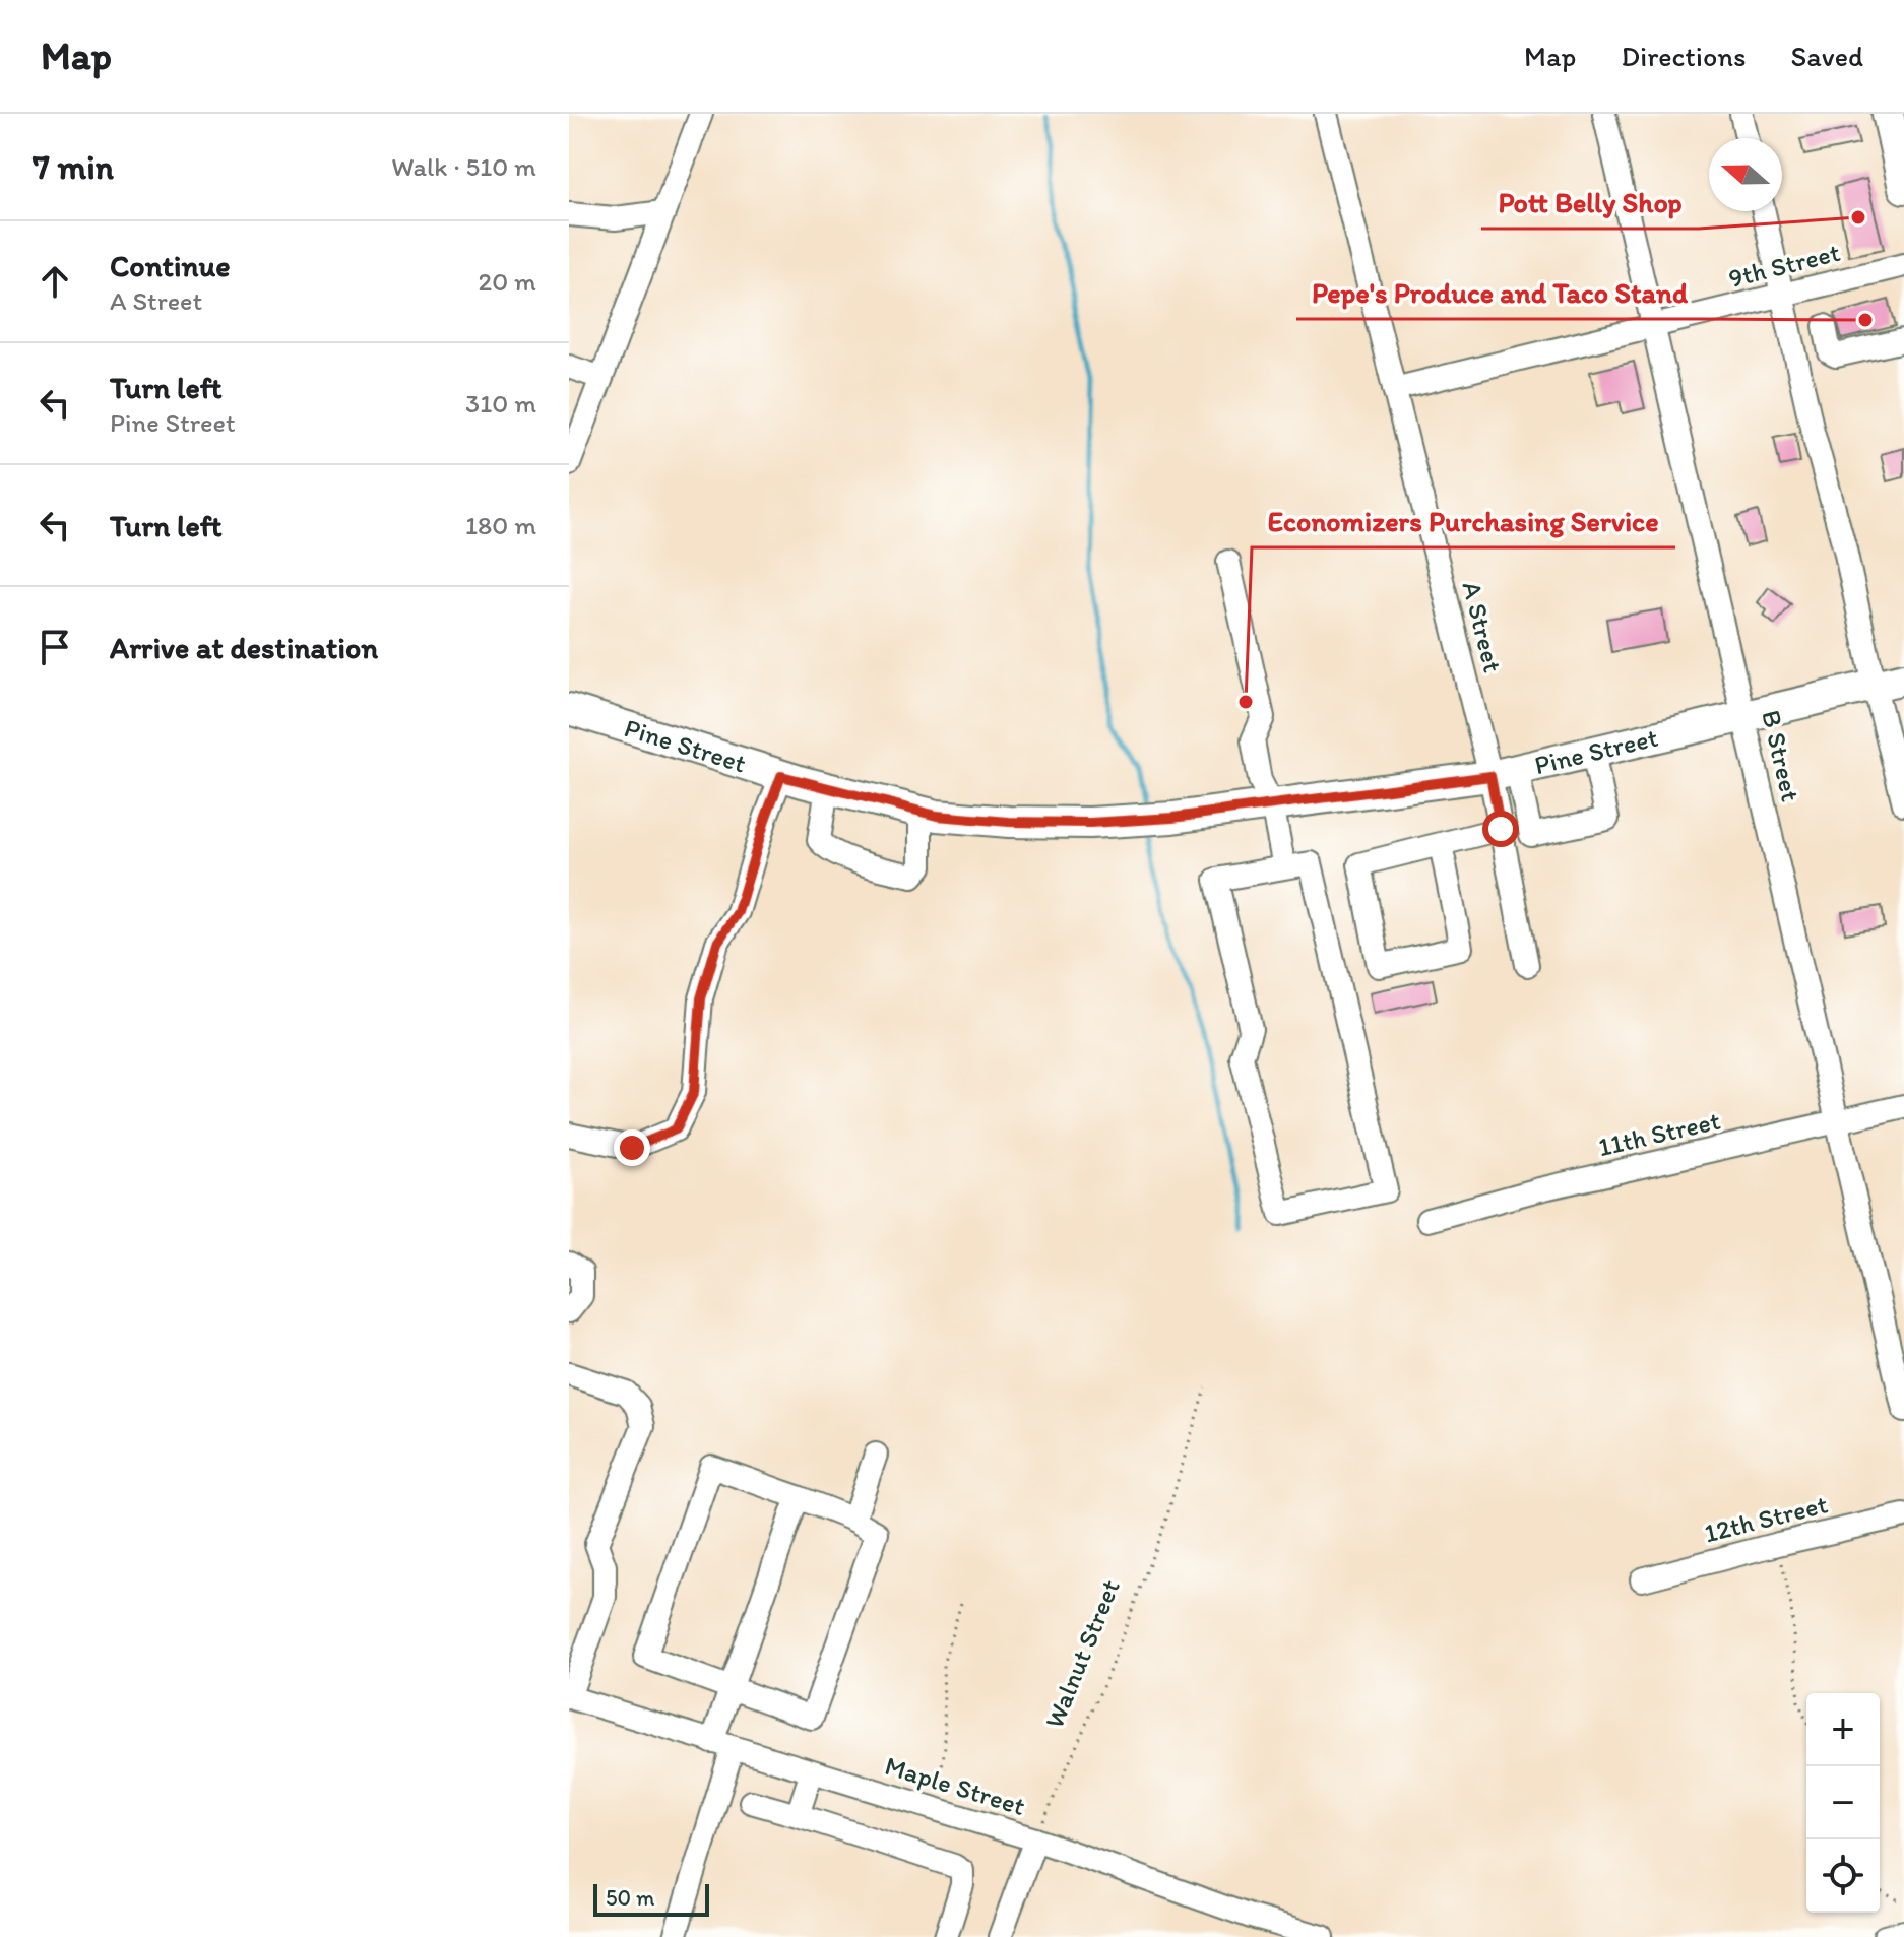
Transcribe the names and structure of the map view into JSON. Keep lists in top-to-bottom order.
{
  "streets": {
    "main road": ["Pine Street"],
    "street": [
      "9th Street",
      "A Street",
      "B Street",
      "11th Street",
      "12th Street",
      "Maple Street"
    ],
    "path": ["Walnut Street"]
  },
  "crossings": [
    ["9th Street", "A Street"],
    ["9th Street", "B Street"],
    ["A Street", "Pine Street"],
    ["Pine Street", "B Street"],
    ["B Street", "11th Street"],
    ["Walnut Street", "Maple Street"]
  ],
  "places": ["Pott Belly Shop", "Pepe's Produce and Taco Stand", "Economizers Purchasing Service"],
  "scale_bar": "50 m",
  "north": "left",
  "page": {
    "header": "Map",
    "nav": ["Map", "Directions", "Saved"],
    "heading": ["7 min", "Walk · 510 m"],
    "list": [
      ["Continue", "A Street", "20 m"],
      ["Turn left", "Pine Street", "310 m"],
      ["Turn left", "180 m"],
      "Arrive at destination"
    ],
    "map_buttons": ["+", "−"],
    "scale": "50 m"
  }
}
